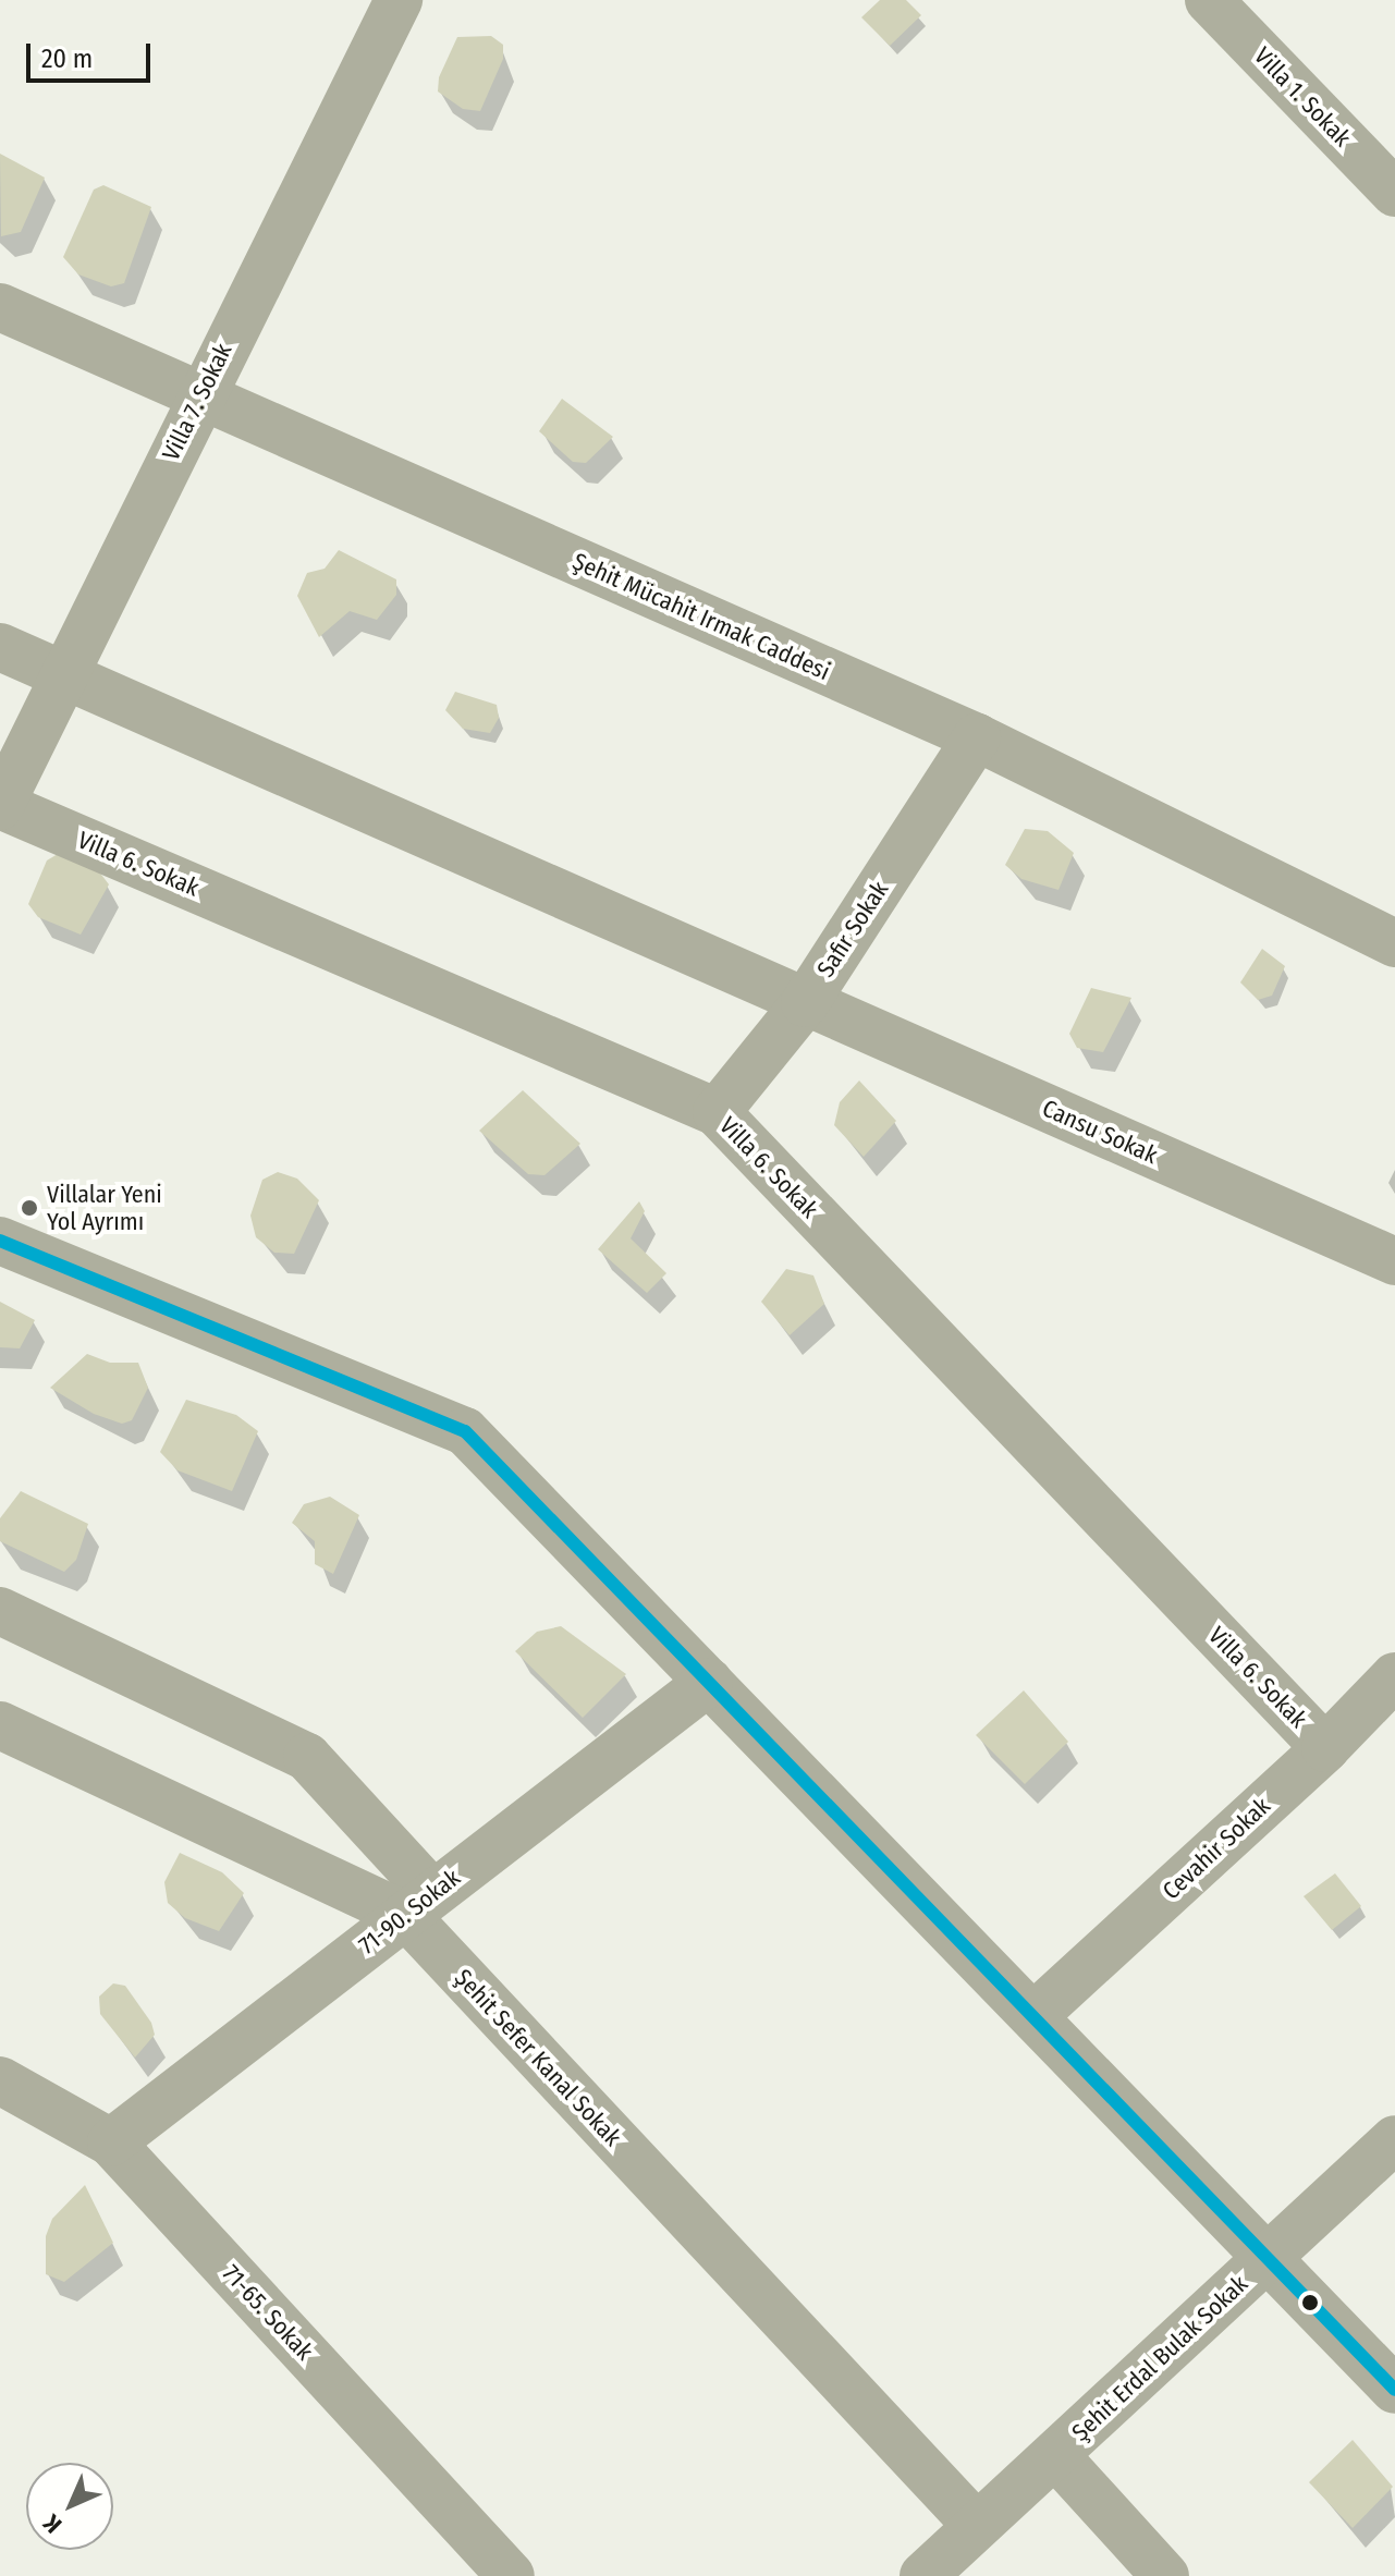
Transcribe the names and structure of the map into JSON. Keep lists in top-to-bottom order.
{
  "streets": {
    "street": [
      "Villa 1. Sokak",
      "Villa 7. Sokak",
      "Şehit Mücahit Irmak Caddesi",
      "Villa 6. Sokak",
      "Safir Sokak",
      "Cansu Sokak",
      "Cevahir Sokak",
      "71-90. Sokak",
      "Şehit Sefer Kanal Sokak",
      "71-65. Sokak",
      "Şehit Erdal Bulak Sokak"
    ]
  },
  "crossings": [
    ["Villa 7. Sokak", "Şehit Mücahit Irmak Caddesi"],
    ["Villa 7. Sokak", "Villa 6. Sokak"],
    ["Şehit Mücahit Irmak Caddesi", "Safir Sokak"],
    ["Villa 6. Sokak", "Safir Sokak"],
    ["Villa 6. Sokak", "Cevahir Sokak"],
    ["Safir Sokak", "Cansu Sokak"],
    ["71-90. Sokak", "Şehit Sefer Kanal Sokak"],
    ["71-90. Sokak", "71-65. Sokak"],
    ["Şehit Sefer Kanal Sokak", "Şehit Erdal Bulak Sokak"]
  ],
  "places": ["Villalar Yeni Yol Ayrımı"],
  "scale_bar": "20 m",
  "north": "bottom left"
}
